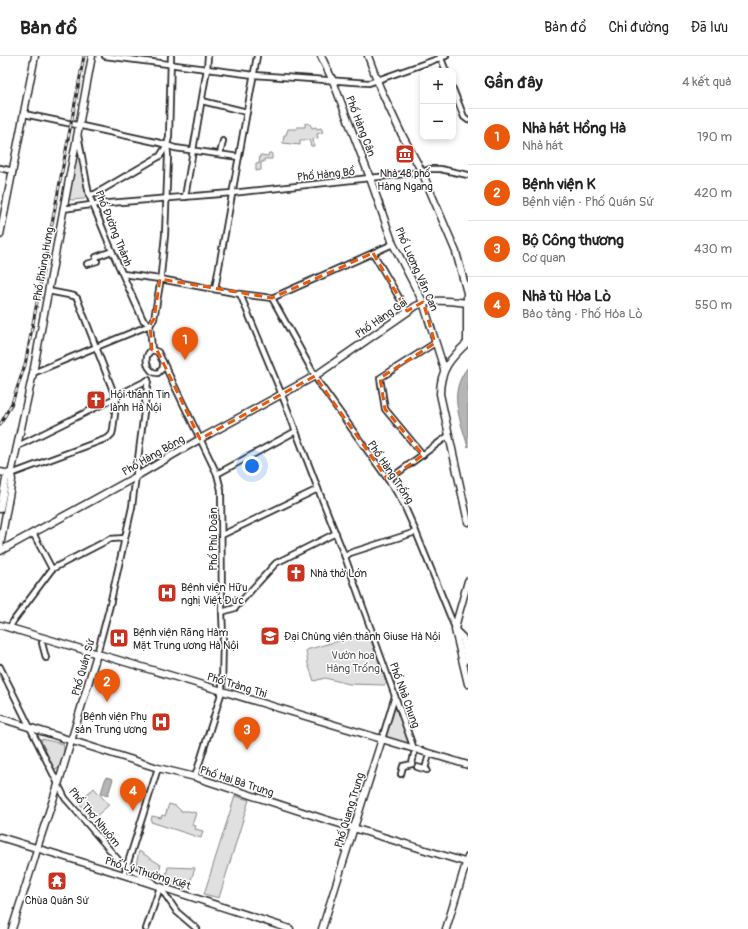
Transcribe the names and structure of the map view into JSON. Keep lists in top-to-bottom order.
{
  "streets": {
    "street": [
      "Phố Hàng Cân",
      "Phố Hàng Bồ",
      "Phố Đường Thành",
      "Phố Phùng Hưng",
      "Phố Lương Văn Can",
      "Phố Hàng Gai",
      "Phố Hàng Bông",
      "Phố Hàng Trống",
      "Phố Phủ Doãn",
      "Phố Quán Sứ",
      "Phố Tràng Thi",
      "Phố Nhà Chung",
      "Phố Hai Bà Trưng",
      "Phố Quang Trung",
      "Phố Thợ Nhuộm",
      "Phố Lý Thường Kiệt"
    ]
  },
  "crossings": [
    ["Phố Hàng Cân", "Phố Hàng Bồ"],
    ["Phố Hàng Cân", "Phố Lương Văn Can"],
    ["Phố Hàng Bồ", "Phố Đường Thành"],
    ["Phố Hàng Bồ", "Phố Phùng Hưng"],
    ["Phố Hàng Bồ", "Phố Lương Văn Can"],
    ["Phố Đường Thành", "Phố Phùng Hưng"],
    ["Phố Lương Văn Can", "Phố Hàng Gai"],
    ["Phố Hàng Gai", "Phố Hàng Bông"],
    ["Phố Hàng Gai", "Phố Hàng Trống"],
    ["Phố Hàng Bông", "Phố Hàng Trống"],
    ["Phố Hàng Bông", "Phố Phủ Doãn"],
    ["Phố Hàng Bông", "Phố Quán Sứ"],
    ["Phố Hàng Bông", "Phố Nhà Chung"],
    ["Phố Phủ Doãn", "Phố Tràng Thi"],
    ["Phố Phủ Doãn", "Phố Hai Bà Trưng"],
    ["Phố Quán Sứ", "Phố Tràng Thi"],
    ["Phố Quán Sứ", "Phố Hai Bà Trưng"],
    ["Phố Quán Sứ", "Phố Thợ Nhuộm"],
    ["Phố Quán Sứ", "Phố Lý Thường Kiệt"],
    ["Phố Tràng Thi", "Phố Nhà Chung"],
    ["Phố Tràng Thi", "Phố Quang Trung"],
    ["Phố Nhà Chung", "Phố Quang Trung"],
    ["Phố Hai Bà Trưng", "Phố Quang Trung"],
    ["Phố Hai Bà Trưng", "Phố Thợ Nhuộm"],
    ["Phố Thợ Nhuộm", "Phố Lý Thường Kiệt"]
  ],
  "parks": ["Vườn hoa Hàng Trống"],
  "places": {
    "museum": ["Nhà 48 phố Hàng Ngang"],
    "church": ["Hội thánh Tin lành Hà Nội", "Nhà thờ Lớn"],
    "hospital": ["Bệnh viện Hữu nghị Việt Đức", "Bệnh viện Răng Hàm Mặt Trung ương Hà Nội", "Bệnh viện Phụ sản Trung ương"],
    "school or university": ["Đại Chủng viện thánh Giuse Hà Nội"],
    "temple": ["Chùa Quán Sứ"]
  },
  "page": {
    "header": "Bản đồ",
    "nav": ["Bản đồ", "Chỉ đường", "Đã lưu"],
    "heading": ["Gần đây", "4 kết quả"],
    "map_buttons": ["+", "−"],
    "list": [
      {
        "mark": "1",
        "name": "Nhà hát Hồng Hà",
        "note": "Nhà hát",
        "value": "190 m"
      },
      {
        "mark": "2",
        "name": "Bệnh viện K",
        "note": "Bệnh viện · Phố Quán Sứ",
        "value": "420 m"
      },
      {
        "mark": "3",
        "name": "Bộ Công thương",
        "note": "Cơ quan",
        "value": "430 m"
      },
      {
        "mark": "4",
        "name": "Nhà tù Hỏa Lò",
        "note": "Bảo tàng · Phố Hỏa Lò",
        "value": "550 m"
      }
    ],
    "pins": [
      "1",
      "2",
      "3",
      "4"
    ]
  }
}
